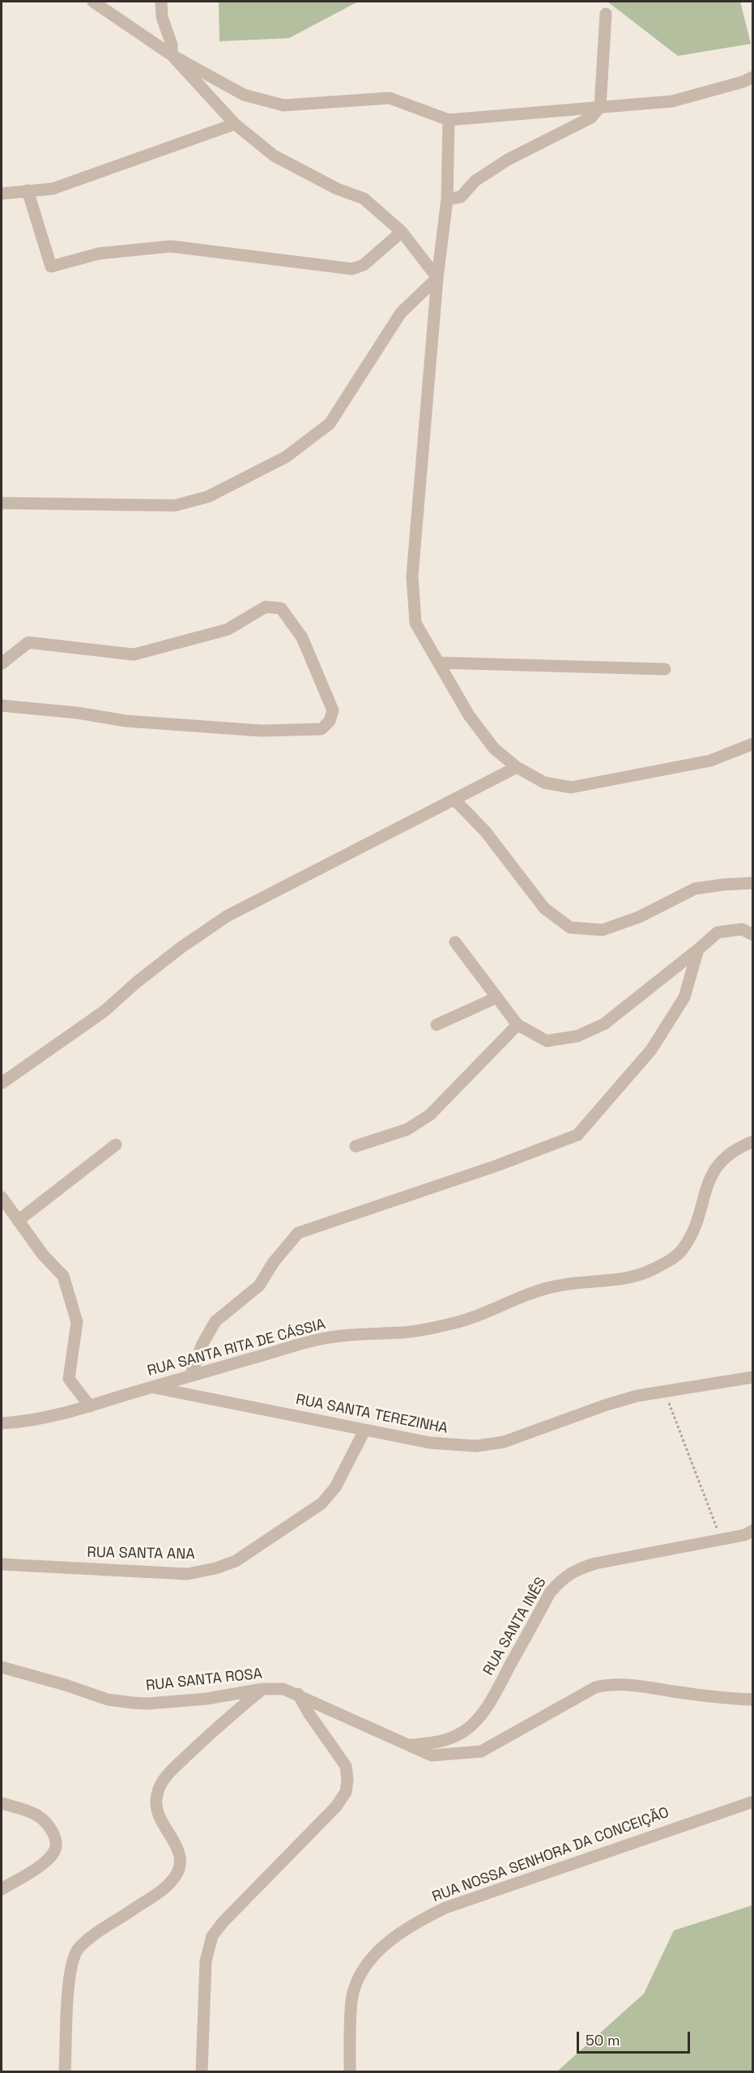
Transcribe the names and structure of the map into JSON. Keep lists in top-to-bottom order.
{
  "streets": {
    "street": [
      "RUA SANTA RITA DE CÁSSIA",
      "RUA SANTA TEREZINHA",
      "RUA SANTA ANA",
      "RUA SANTA INÊS",
      "RUA SANTA ROSA",
      "RUA NOSSA SENHORA DA CONCEIÇÃO"
    ]
  },
  "crossings": [
    ["RUA SANTA RITA DE CÁSSIA", "RUA SANTA TEREZINHA"],
    ["RUA SANTA TEREZINHA", "RUA SANTA ANA"],
    ["RUA SANTA INÊS", "RUA SANTA ROSA"]
  ],
  "scale_bar": "50 m"
}
